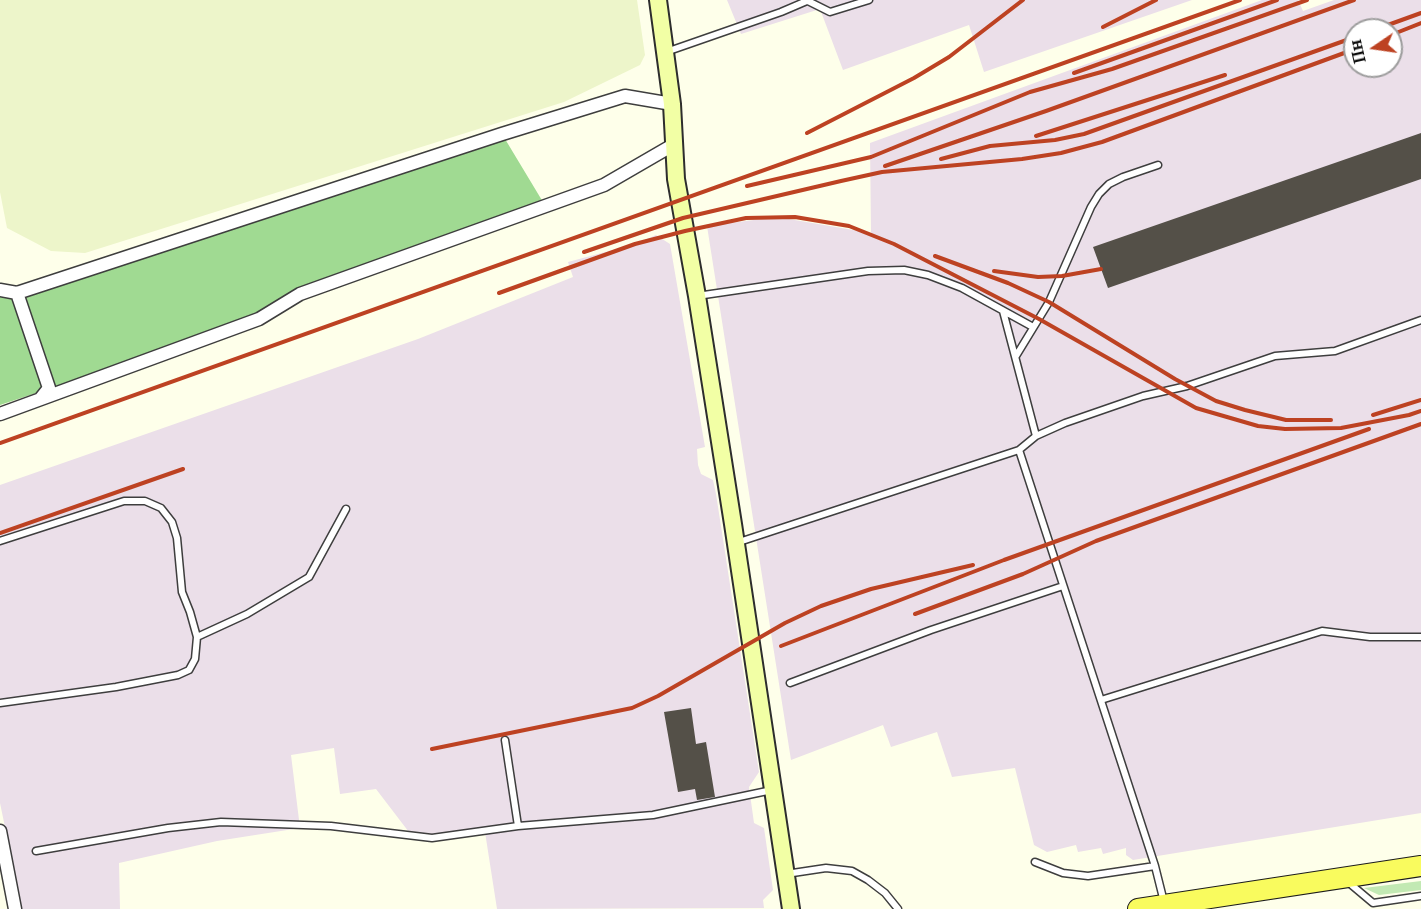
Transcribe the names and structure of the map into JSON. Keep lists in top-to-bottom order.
{
  "north": "left"
}
